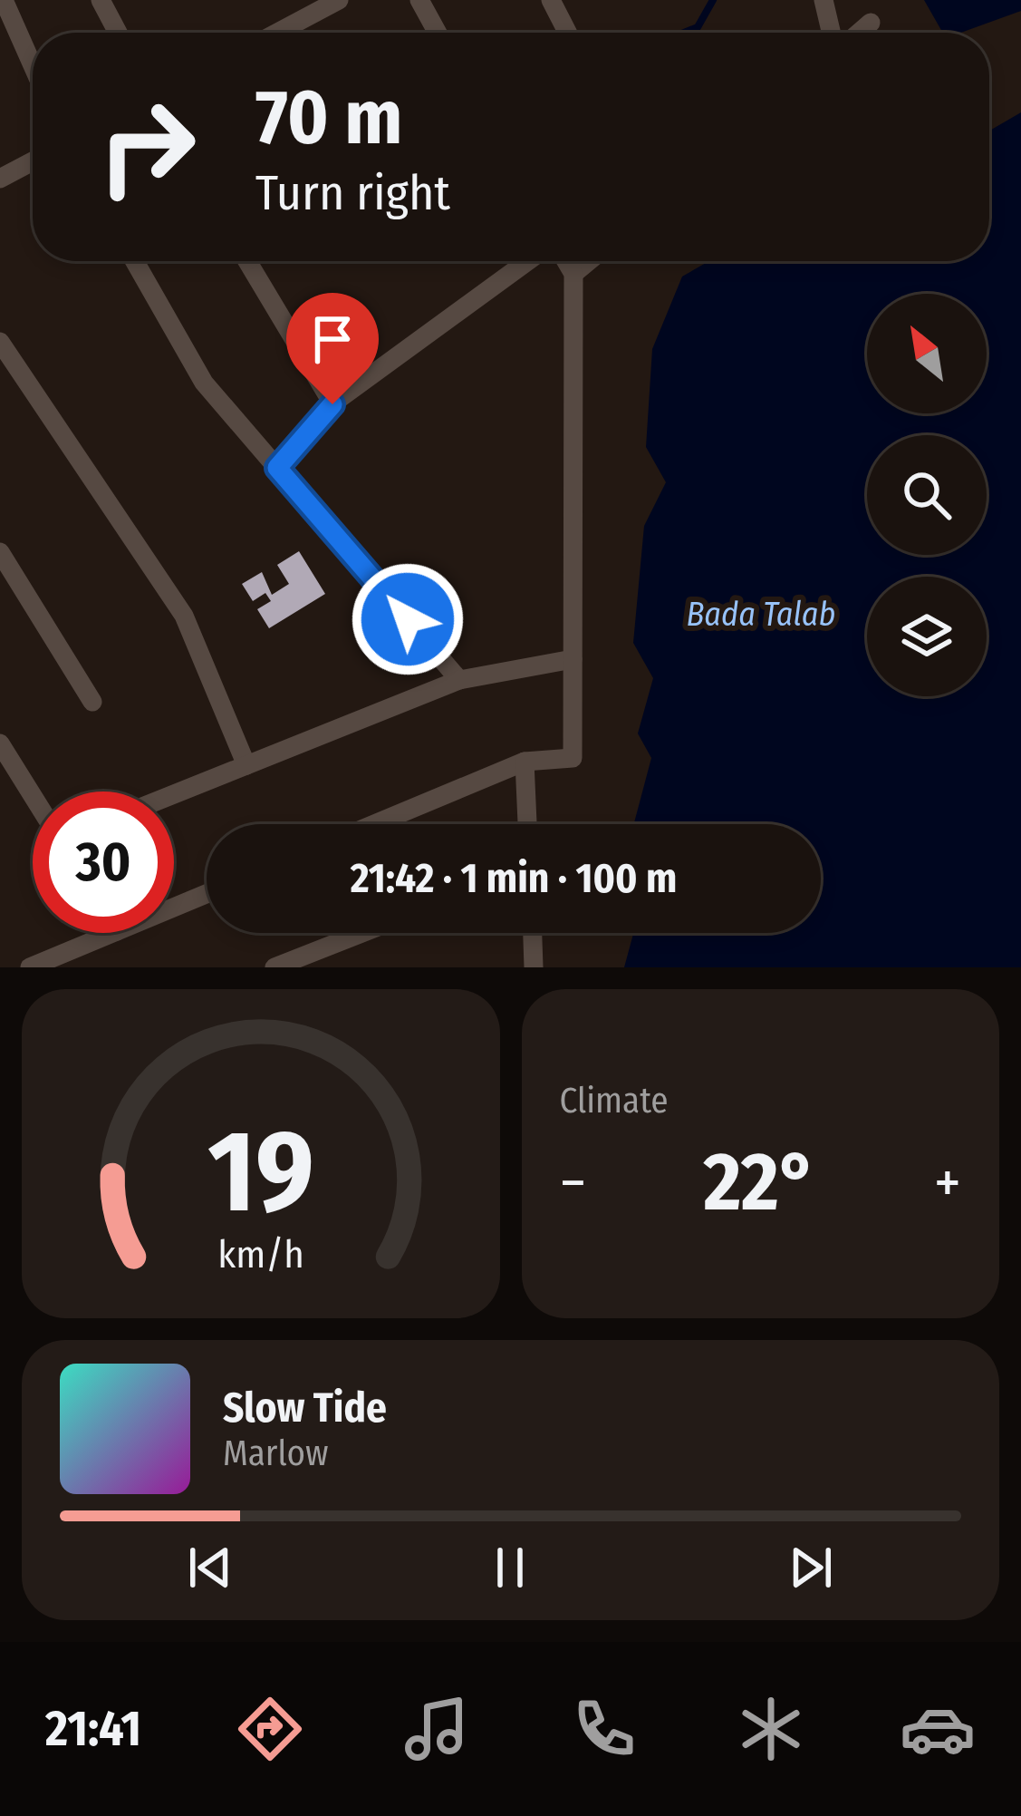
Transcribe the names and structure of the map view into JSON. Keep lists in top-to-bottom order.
{
  "water": ["Bada Talab"],
  "north": "top left",
  "page": {
    "turn": ["70 m", "Turn right"],
    "limit": "30",
    "trip": "21:42 · 1 min · 100 m",
    "tile": "Climate",
    "heat": ["−", "22°", "+"],
    "song": ["Slow Tide", "Marlow"],
    "tabs": "21:41",
    "gauge": ["19", "km/h"]
  }
}
